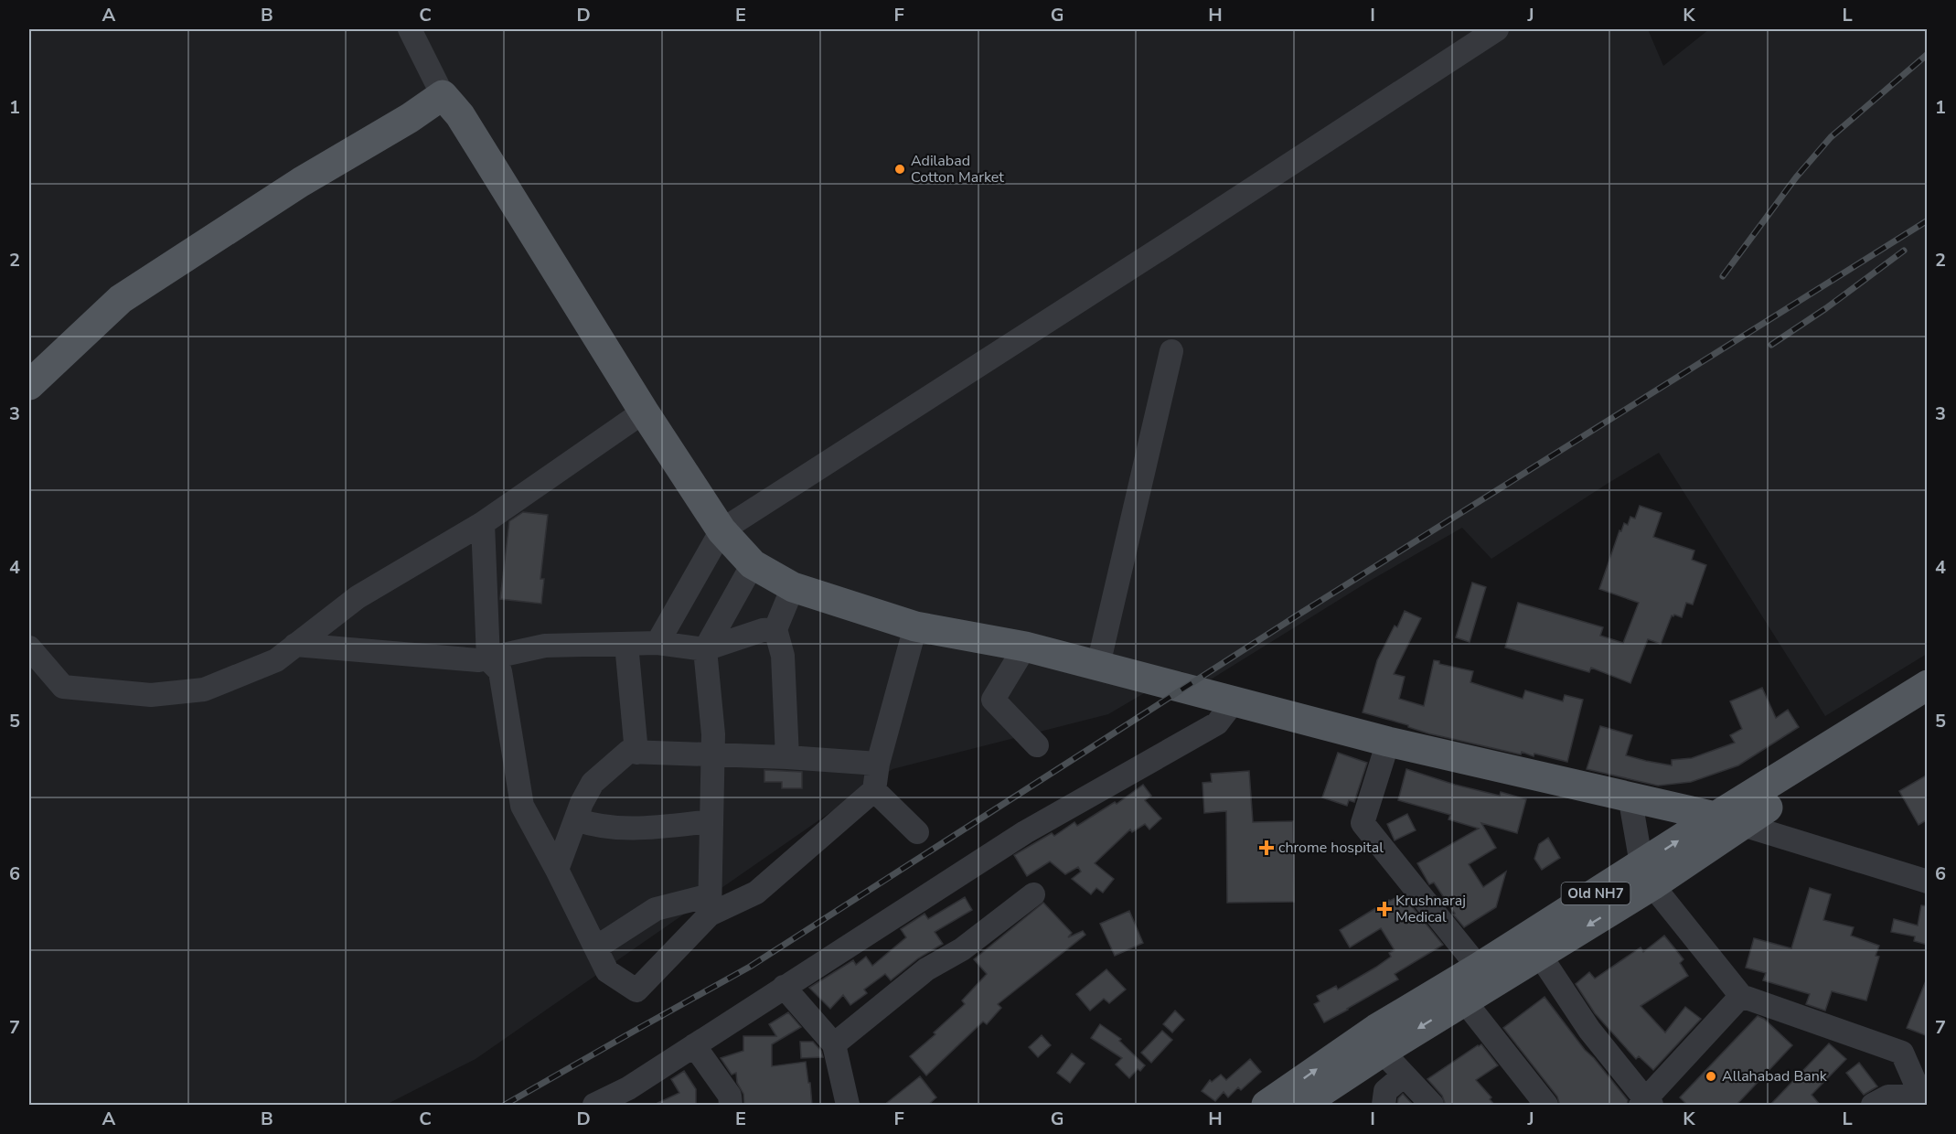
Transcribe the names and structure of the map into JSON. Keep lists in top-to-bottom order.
{
  "streets": {
    "main road": ["Old NH7"]
  },
  "places": {
    "other": ["Adilabad Cotton Market", "Allahabad Bank"],
    "health": ["chrome hospital", "Krushnaraj Medical"]
  },
  "grid": {
    "columns": [
      "A",
      "B",
      "C",
      "D",
      "E",
      "F",
      "G",
      "H",
      "I",
      "J",
      "K",
      "L"
    ],
    "rows": [
      "1",
      "2",
      "3",
      "4",
      "5",
      "6",
      "7"
    ]
  }
}
